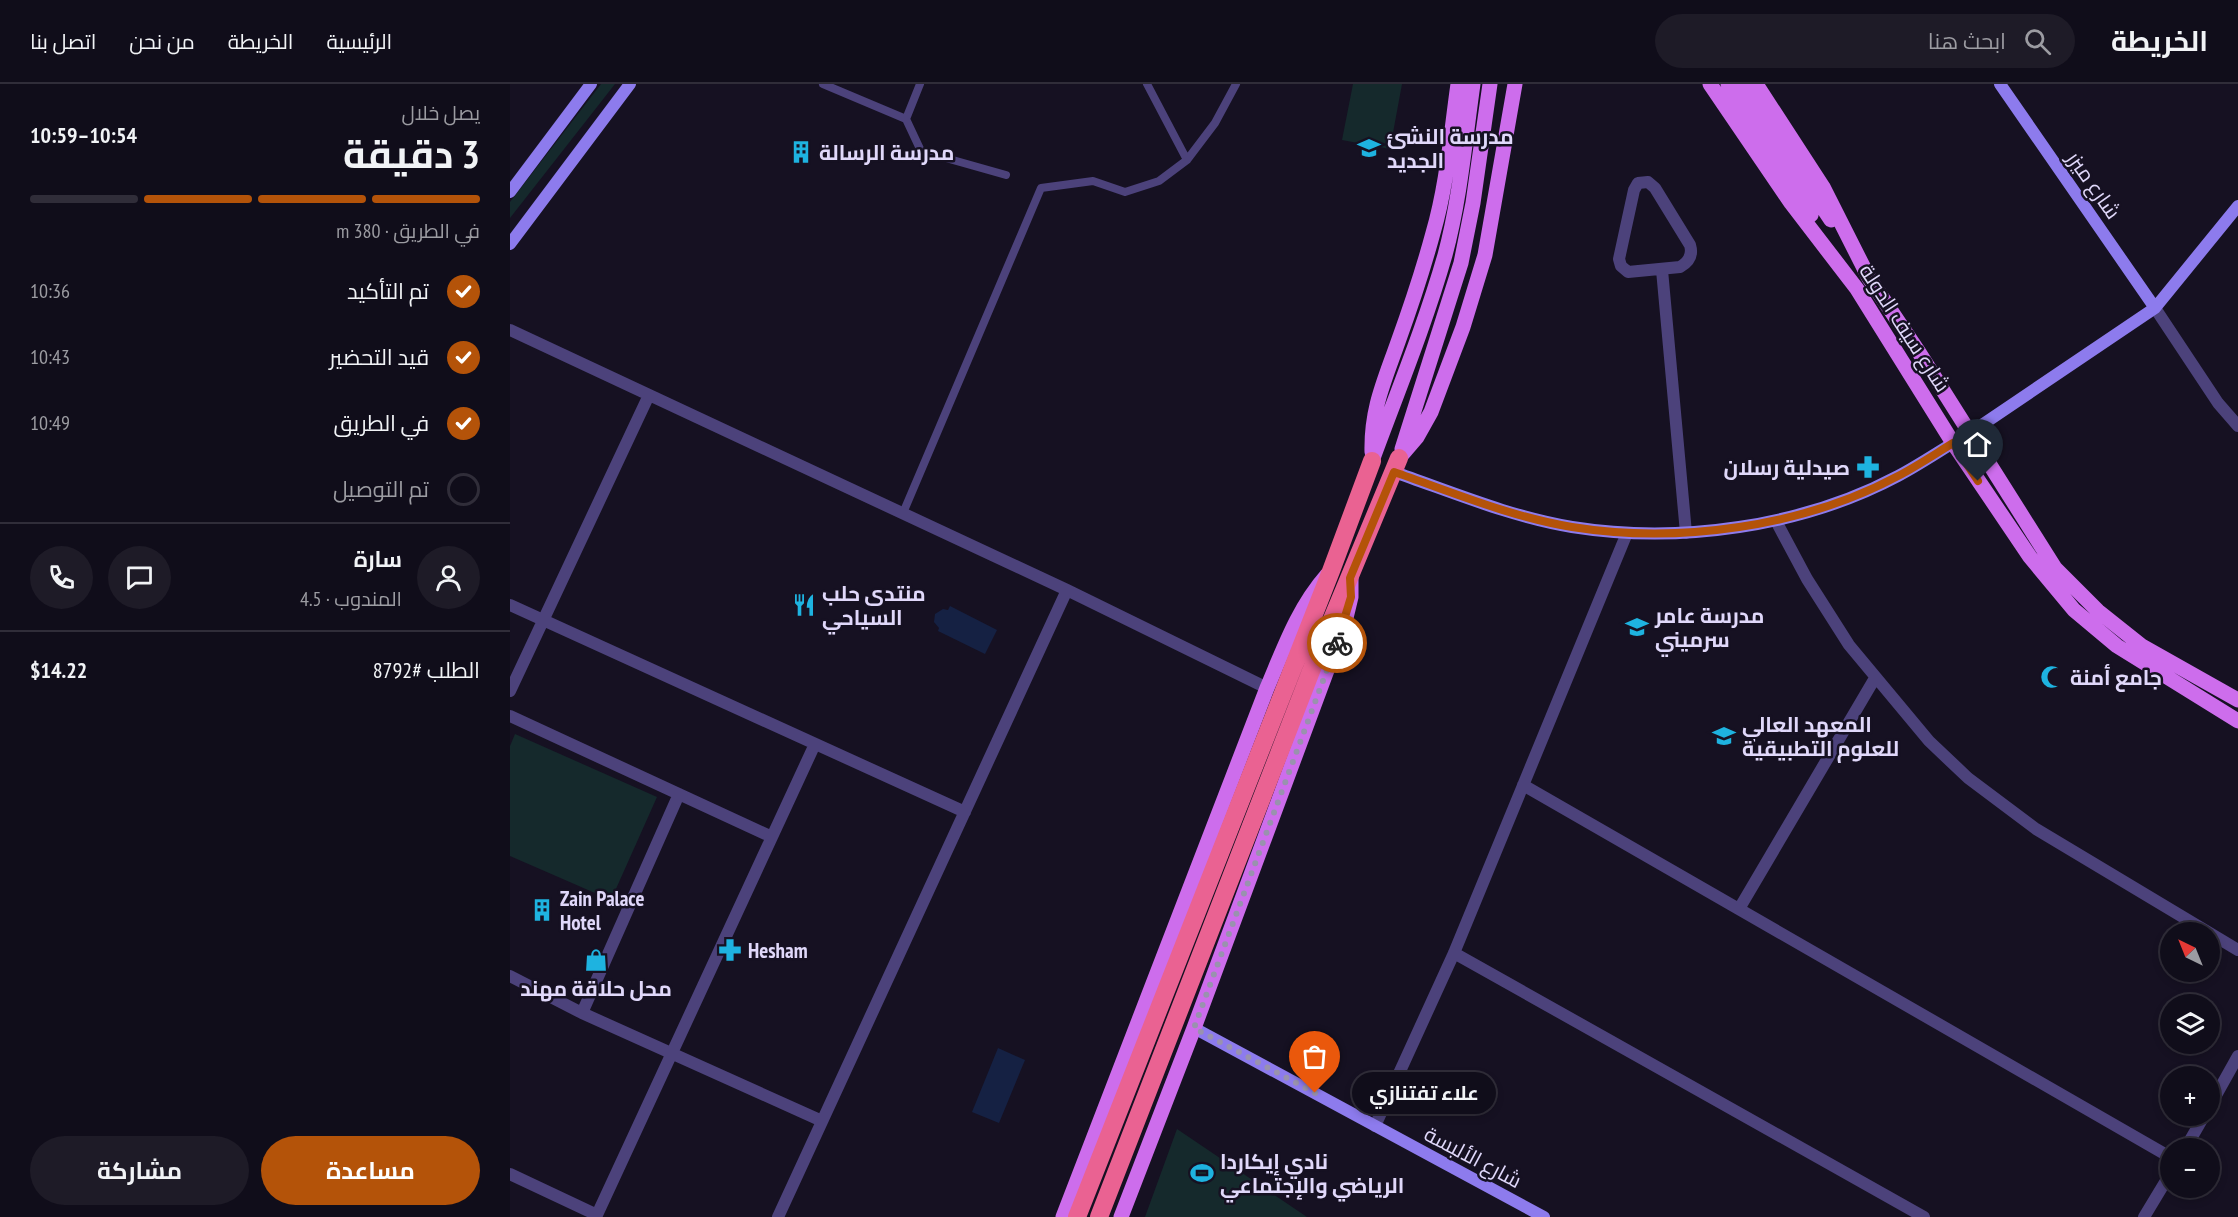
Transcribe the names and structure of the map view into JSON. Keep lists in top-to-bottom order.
{
  "streets": {
    "main road": ["شارع سيف الدولة"],
    "street": ["شارع ميزر", "شارع الألبسة"]
  },
  "places": {
    "school or university": ["مدرسة النشئ الجديد", "مدرسة عامر سرميني", "المعهد العالي للعلوم التطبيقية"],
    "building": ["مدرسة الرسالة", "Zain Palace Hotel"],
    "pharmacy": ["صيدلية رسلان", "Hesham"],
    "restaurant": ["منتدى حلب السياحي"],
    "mosque": ["جامع أمنة"],
    "shop": ["محل حلاقة مهند"],
    "other": ["علاء تفتنازي"],
    "sports": ["نادي إيكاردا الرياضي والإجتماعي"]
  },
  "north": "top left",
  "page": {
    "header": "الخريطة",
    "search": "ابحث هنا",
    "nav": [
      "الرئيسية",
      "الخريطة",
      "من نحن",
      "اتصل بنا"
    ],
    "heading": ["3 دقيقة", "يصل خلال", "10:54–10:59"],
    "panel": [
      "سارة",
      "المندوب · 4.5",
      "الطلب #8792",
      "$14.22"
    ],
    "bar": "في الطريق · 380 m",
    "list": [
      ["تم التأكيد", "10:36"],
      ["قيد التحضير", "10:43"],
      ["في الطريق", "10:49"],
      "تم التوصيل"
    ],
    "map_buttons": ["+", "−"],
    "bubble": "علاء تفتنازي",
    "buttons": ["مساعدة", "مشاركة"]
  }
}
